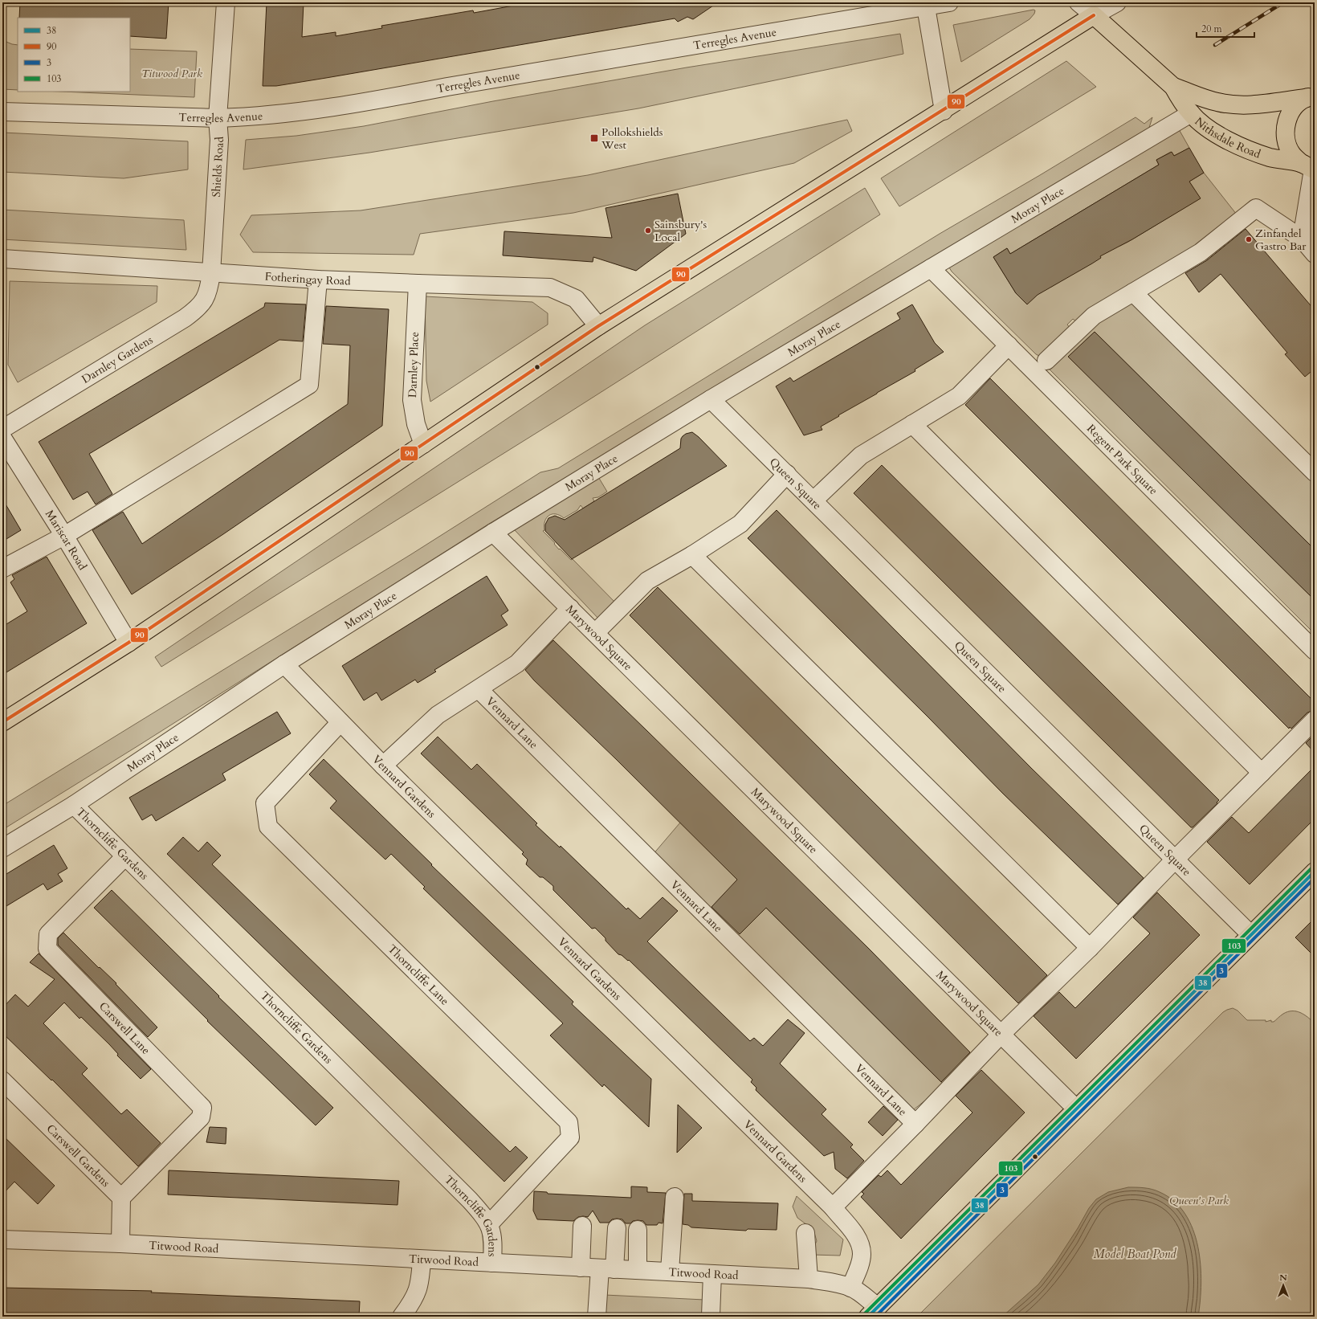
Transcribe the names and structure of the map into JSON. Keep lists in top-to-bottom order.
{
  "streets": {
    "main road": ["Nithsdale Road"],
    "street": [
      "Terregles Avenue",
      "Shields Road",
      "Moray Place",
      "Fotheringay Road",
      "Darnley Gardens",
      "Darnley Place",
      "Regent Park Square",
      "Queen Square",
      "Mariscat Road",
      "Marywood Square",
      "Vennard Lane",
      "Vennard Gardens",
      "Thorncliffe Gardens",
      "Thorncliffe Lane",
      "Carswell Lane",
      "Carswell Gardens",
      "Titwood Road"
    ]
  },
  "crossings": [
    ["Terregles Avenue", "Shields Road"],
    ["Nithsdale Road", "Moray Place"],
    ["Shields Road", "Fotheringay Road"],
    ["Shields Road", "Darnley Gardens"],
    ["Moray Place", "Regent Park Square"],
    ["Moray Place", "Queen Square"],
    ["Moray Place", "Marywood Square"],
    ["Moray Place", "Vennard Gardens"],
    ["Moray Place", "Thorncliffe Gardens"],
    ["Fotheringay Road", "Darnley Gardens"],
    ["Fotheringay Road", "Darnley Place"],
    ["Vennard Gardens", "Thorncliffe Lane"],
    ["Vennard Gardens", "Titwood Road"],
    ["Thorncliffe Gardens", "Thorncliffe Lane"],
    ["Thorncliffe Gardens", "Carswell Lane"],
    ["Thorncliffe Gardens", "Titwood Road"],
    ["Carswell Lane", "Carswell Gardens"]
  ],
  "water": ["Model Boat Pond"],
  "parks": ["Titwood Park", "Queen's Park"],
  "places": {
    "transit": ["Pollokshields West"],
    "other": ["Sainsbury's Local", "Zinfandel Gastro Bar"]
  },
  "lines": [
    "transit line 90",
    "transit line 103",
    "transit line 38",
    "transit line 3"
  ],
  "legend": [
    "38",
    "90",
    "3",
    "103"
  ],
  "scale_bar": "20 m",
  "north": "top"
}
